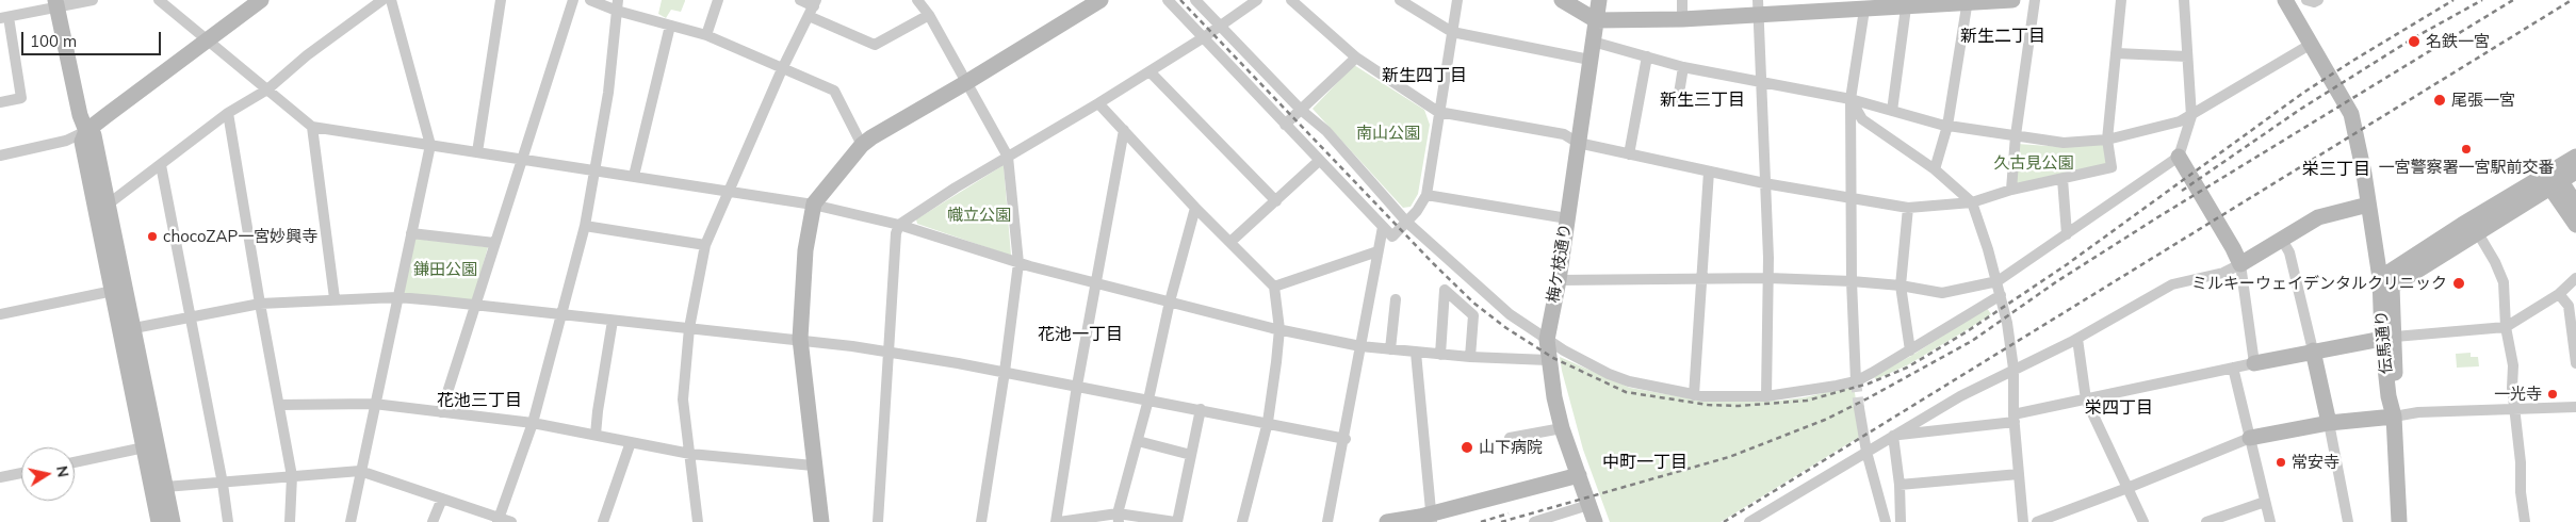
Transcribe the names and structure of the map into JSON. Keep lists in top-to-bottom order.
{
  "streets": {
    "street": ["梅ケ枝通り", "伝馬通り"]
  },
  "districts": [
    "新生二丁目",
    "新生四丁目",
    "新生三丁目",
    "栄三丁目",
    "花池一丁目",
    "花池三丁目",
    "栄四丁目",
    "中町一丁目"
  ],
  "parks": [
    "南山公園",
    "久古見公園",
    "幟立公園",
    "鎌田公園"
  ],
  "places": [
    "名鉄一宮",
    "尾張一宮",
    "一宮警察署一宮駅前交番",
    "chocoZAP一宮妙興寺",
    "ミルキーウェイデンタルクリニック",
    "一光寺",
    "山下病院",
    "常安寺"
  ],
  "scale_bar": "100 m",
  "north": "right"
}
